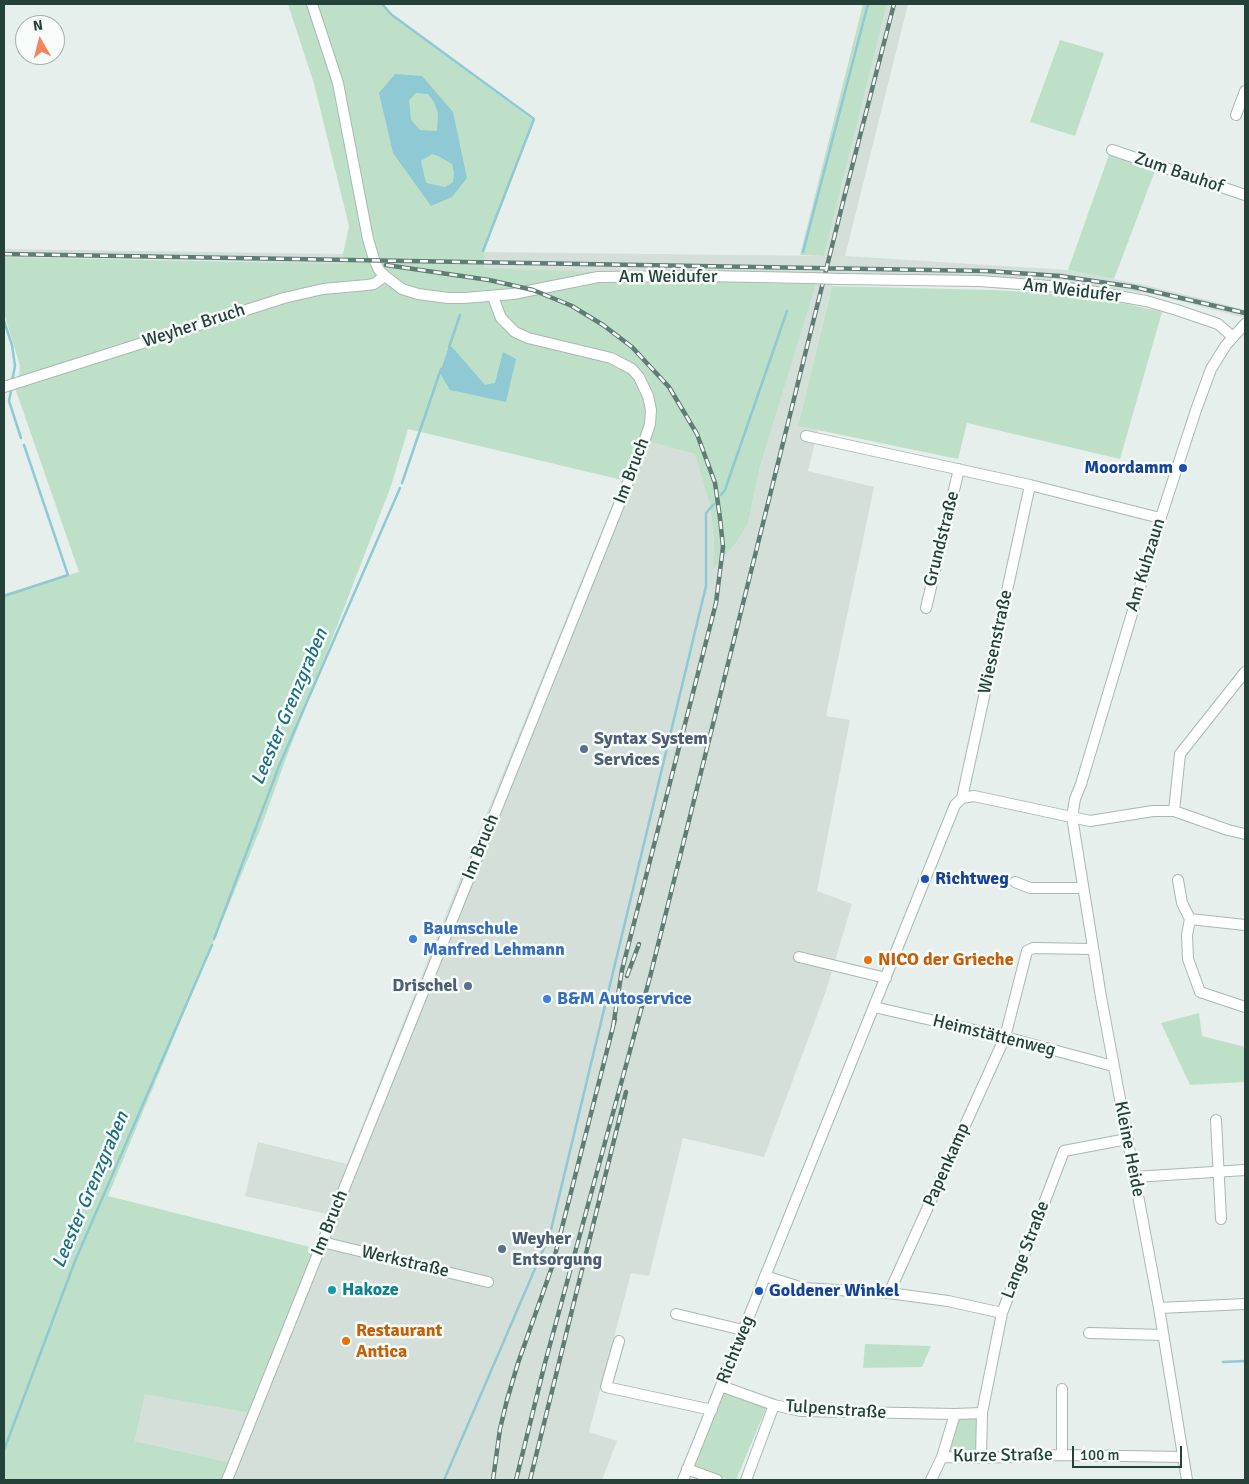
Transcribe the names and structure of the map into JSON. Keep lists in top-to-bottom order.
{
  "streets": {
    "street": [
      "Zum Bauhof",
      "Am Weidufer",
      "Weyher Bruch",
      "Im Bruch",
      "Grundstraße",
      "Am Kuhzaun",
      "Wiesenstraße",
      "Heimstättenweg",
      "Kleine Heide",
      "Papenkamp",
      "Lange Straße",
      "Werkstraße",
      "Richtweg",
      "Tulpenstraße",
      "Kurze Straße"
    ]
  },
  "crossings": [
    ["Am Weidufer", "Weyher Bruch"],
    ["Am Weidufer", "Im Bruch"],
    ["Am Weidufer", "Am Kuhzaun"],
    ["Im Bruch", "Werkstraße"],
    ["Am Kuhzaun", "Kleine Heide"],
    ["Wiesenstraße", "Richtweg"],
    ["Heimstättenweg", "Kleine Heide"],
    ["Heimstättenweg", "Papenkamp"],
    ["Heimstättenweg", "Richtweg"],
    ["Kleine Heide", "Papenkamp"],
    ["Kleine Heide", "Lange Straße"],
    ["Kleine Heide", "Kurze Straße"],
    ["Lange Straße", "Kurze Straße"],
    ["Richtweg", "Tulpenstraße"]
  ],
  "water": ["Leester Grenzgraben"],
  "places": [
    "Moordamm",
    "Syntax System Services",
    "Richtweg",
    "Baumschule Manfred Lehmann",
    "NICO der Grieche",
    "Drischel",
    "B&M Autoservice",
    "Weyher Entsorgung",
    "Hakoze",
    "Goldener Winkel",
    "Restaurant Antica"
  ],
  "scale_bar": "100 m",
  "north": "top"
}
